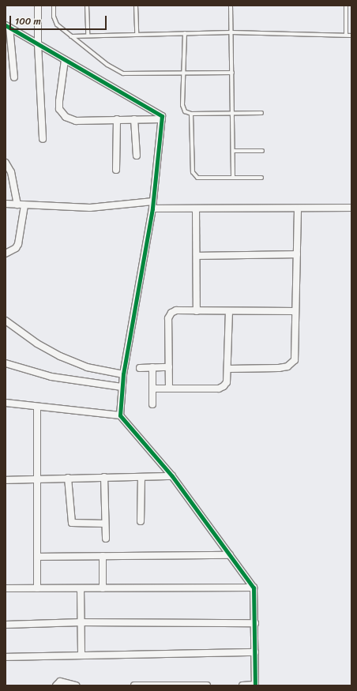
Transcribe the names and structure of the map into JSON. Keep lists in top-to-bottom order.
{
  "scale_bar": "100 m"
}
